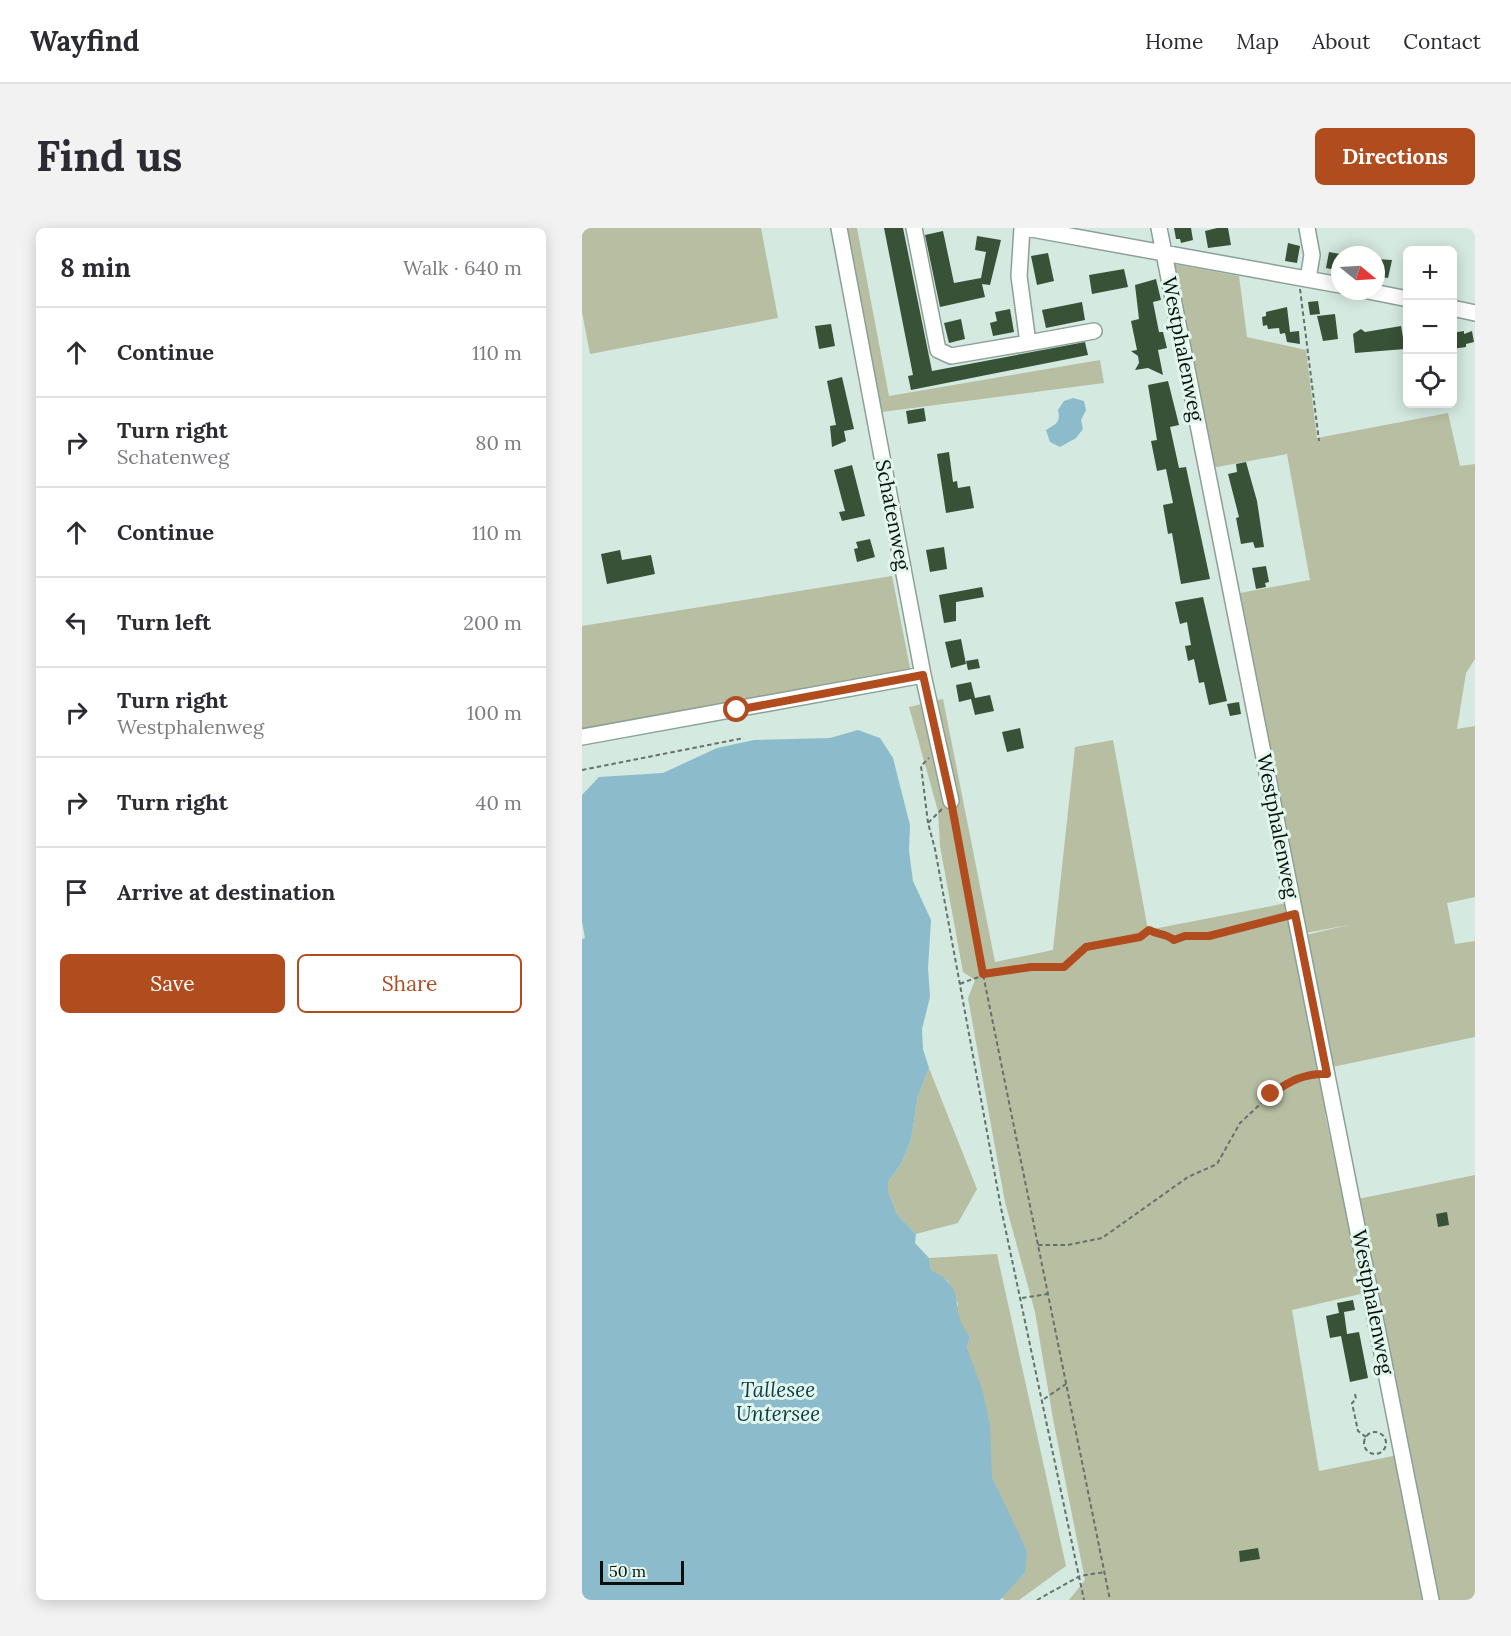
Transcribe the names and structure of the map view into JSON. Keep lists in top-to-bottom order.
{
  "streets": {
    "street": ["Westphalenweg", "Schatenweg"]
  },
  "water": ["Tallesee Untersee"],
  "scale_bar": "50 m",
  "north": "right",
  "page": {
    "header": "Wayfind",
    "nav": [
      "Home",
      "Map",
      "About",
      "Contact"
    ],
    "buttons": [
      "Directions",
      ["Save", "Share"]
    ],
    "title": "Find us",
    "heading": ["8 min", "Walk · 640 m"],
    "map_buttons": ["+", "−"],
    "list": [
      ["Continue", "110 m"],
      ["Turn right", "Schatenweg", "80 m"],
      ["Continue", "110 m"],
      ["Turn left", "200 m"],
      ["Turn right", "Westphalenweg", "100 m"],
      ["Turn right", "40 m"],
      "Arrive at destination"
    ],
    "scale": "50 m"
  }
}
